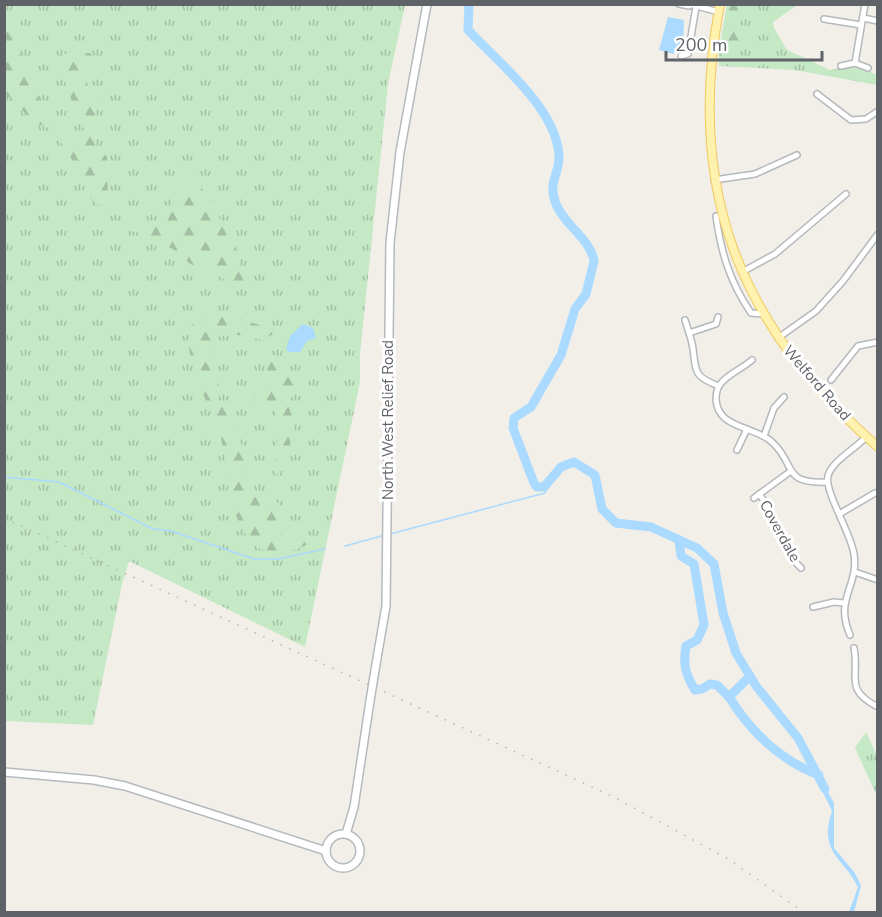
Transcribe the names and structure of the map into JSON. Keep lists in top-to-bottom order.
{
  "streets": {
    "main road": ["Welford Road"],
    "street": ["North West Relief Road", "Coverdale"]
  },
  "scale_bar": "200 m"
}
